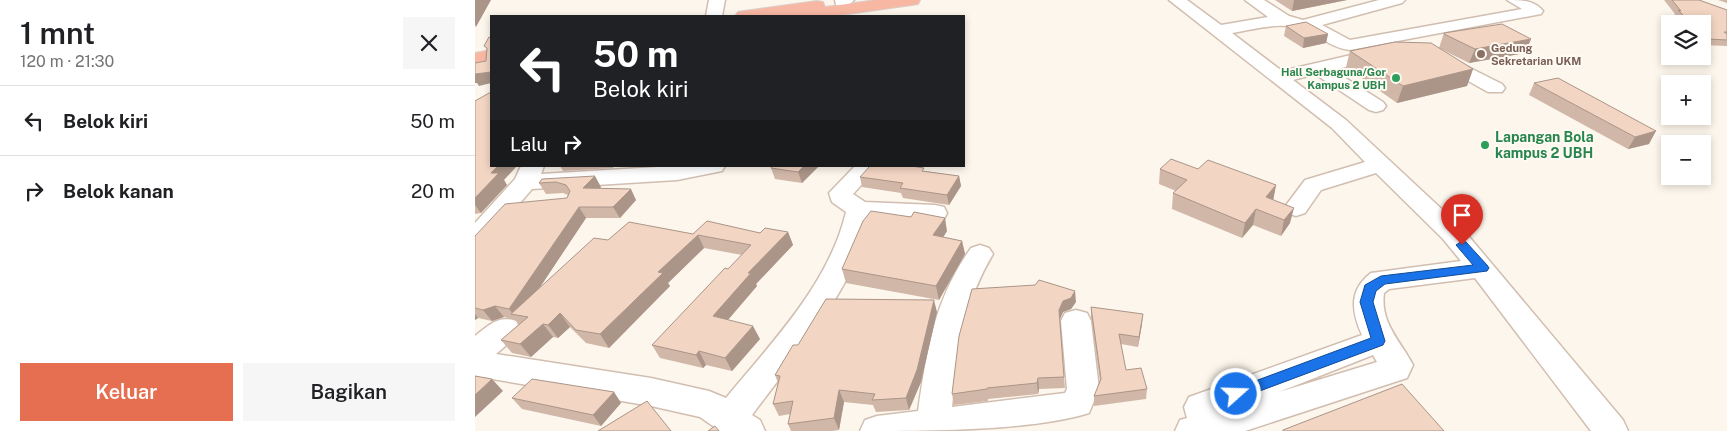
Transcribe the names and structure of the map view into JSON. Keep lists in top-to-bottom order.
{
  "places": ["Gedung Sekretarian UKM", "Hall Serbaguna/Gor Kampus 2 UBH", "Lapangan Bola kampus 2 UBH"],
  "page": {
    "heading": ["1 mnt", "120 m · 21:30"],
    "map_buttons": ["+", "−"],
    "turn": ["50 m", "Belok kiri"],
    "list": [
      {
        "name": "Belok kiri",
        "value": "50 m"
      },
      {
        "name": "Belok kanan",
        "value": "20 m"
      }
    ],
    "then": "Lalu",
    "buttons": ["Keluar", "Bagikan"]
  }
}
